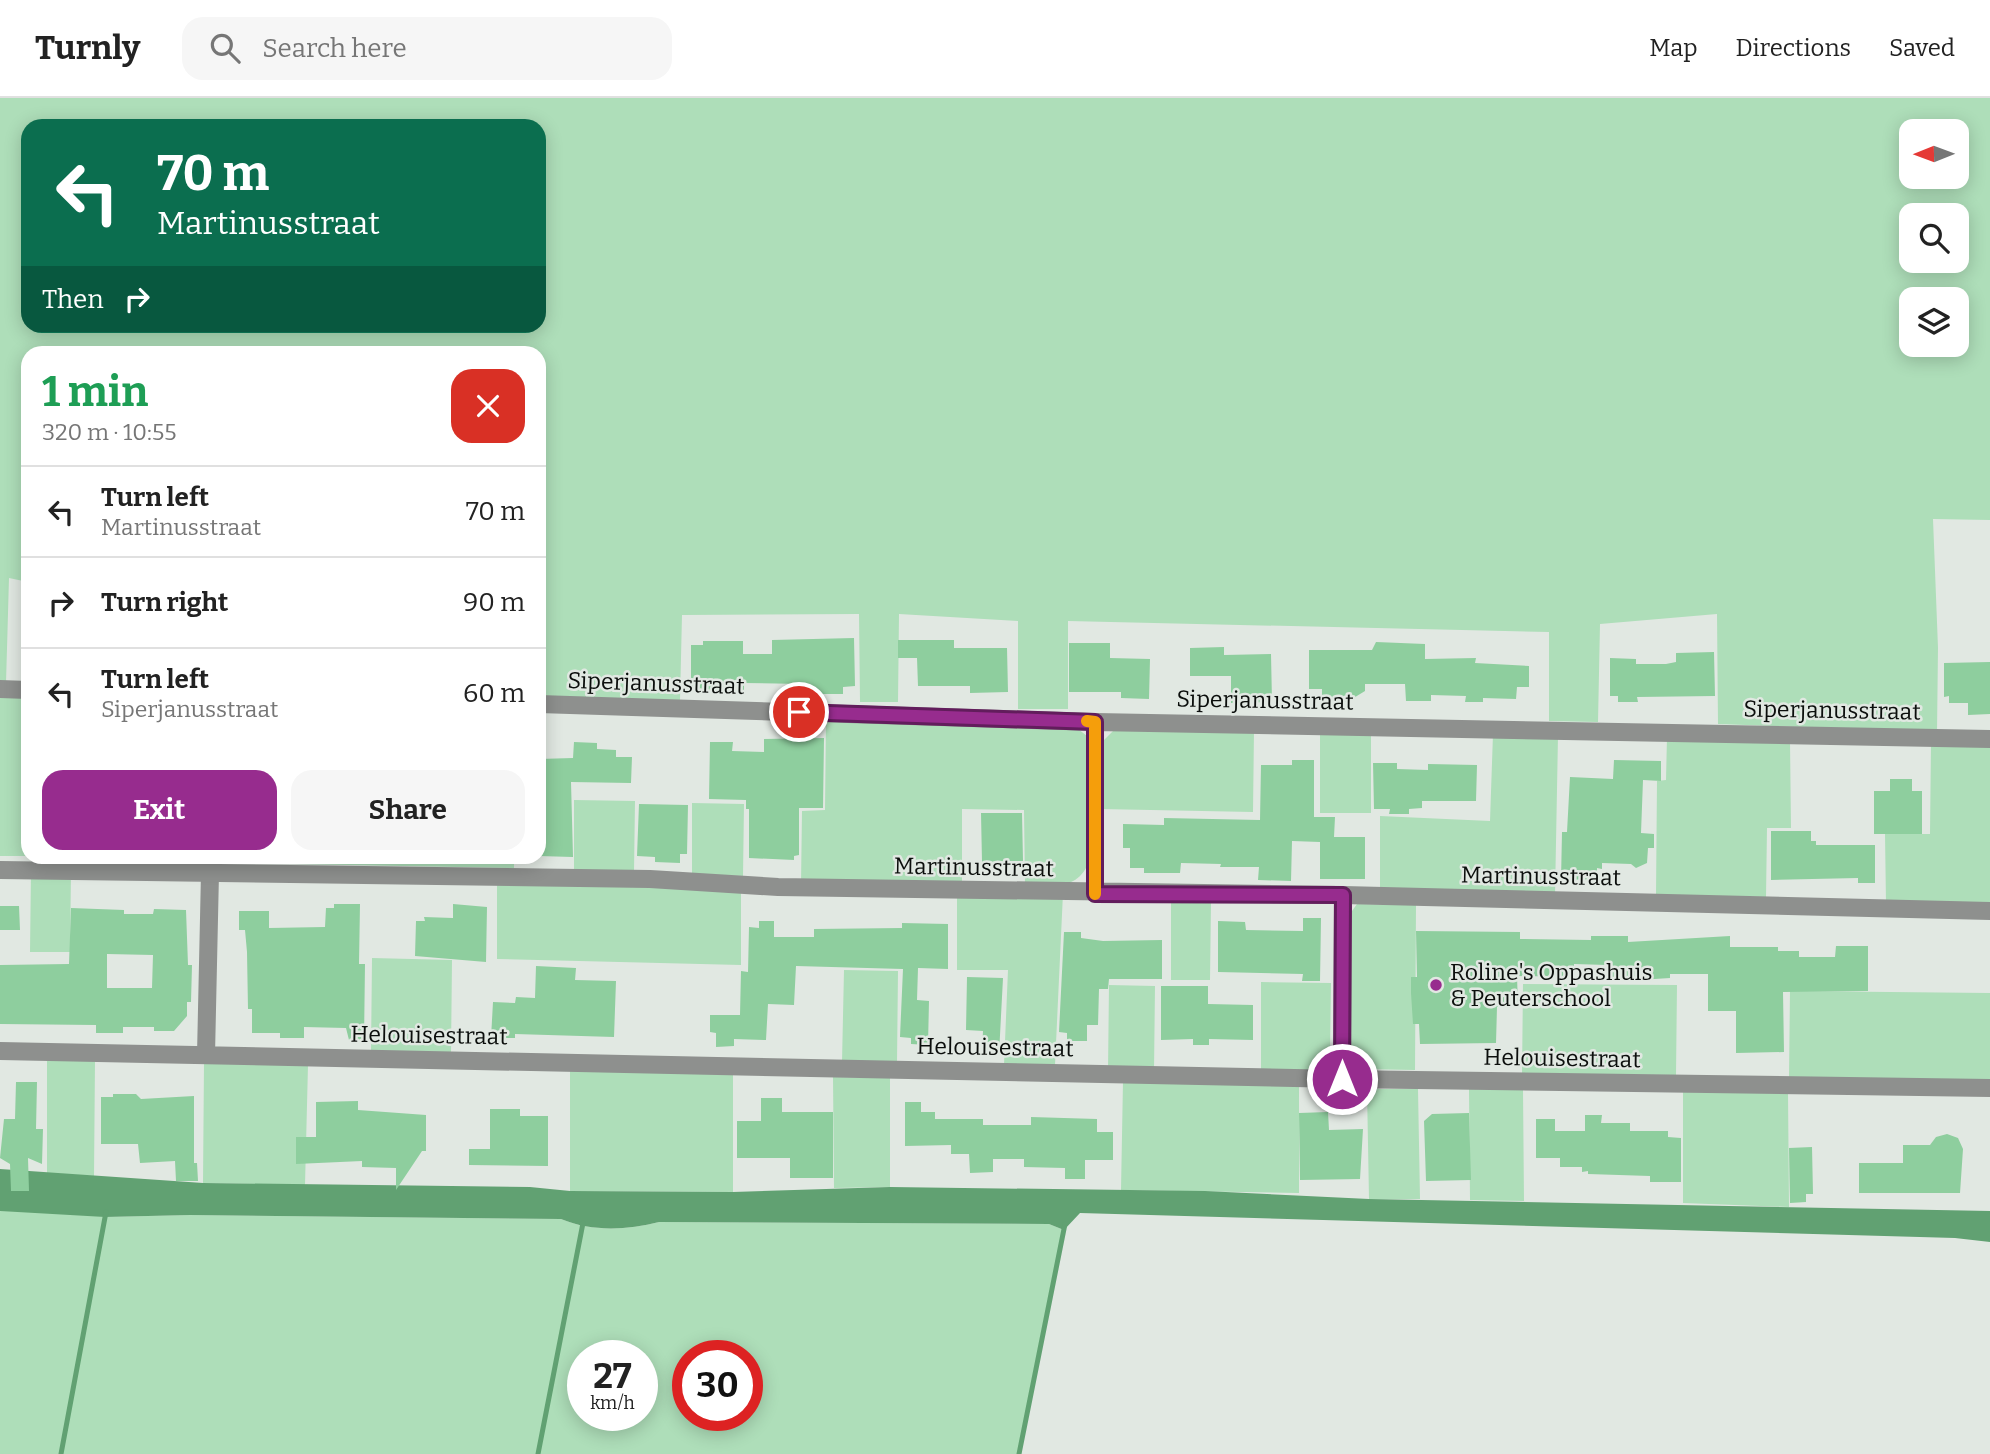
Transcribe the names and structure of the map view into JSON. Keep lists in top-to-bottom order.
{
  "streets": {
    "street": ["Siperjanusstraat", "Martinusstraat", "Helouisestraat"]
  },
  "places": ["Roline's Oppashuis & Peuterschool"],
  "north": "left",
  "page": {
    "header": "Turnly",
    "search": "Search here",
    "nav": ["Map", "Directions", "Saved"],
    "turn": ["70 m", "Martinusstraat"],
    "then": "Then",
    "heading": ["1 min", "320 m · 10:55"],
    "list": [
      {
        "name": "Turn left",
        "note": "Martinusstraat",
        "value": "70 m"
      },
      {
        "name": "Turn right",
        "value": "90 m"
      },
      {
        "name": "Turn left",
        "note": "Siperjanusstraat",
        "value": "60 m"
      }
    ],
    "buttons": ["Exit", "Share"],
    "speed": "27 km/h",
    "limit": "30"
  }
}
